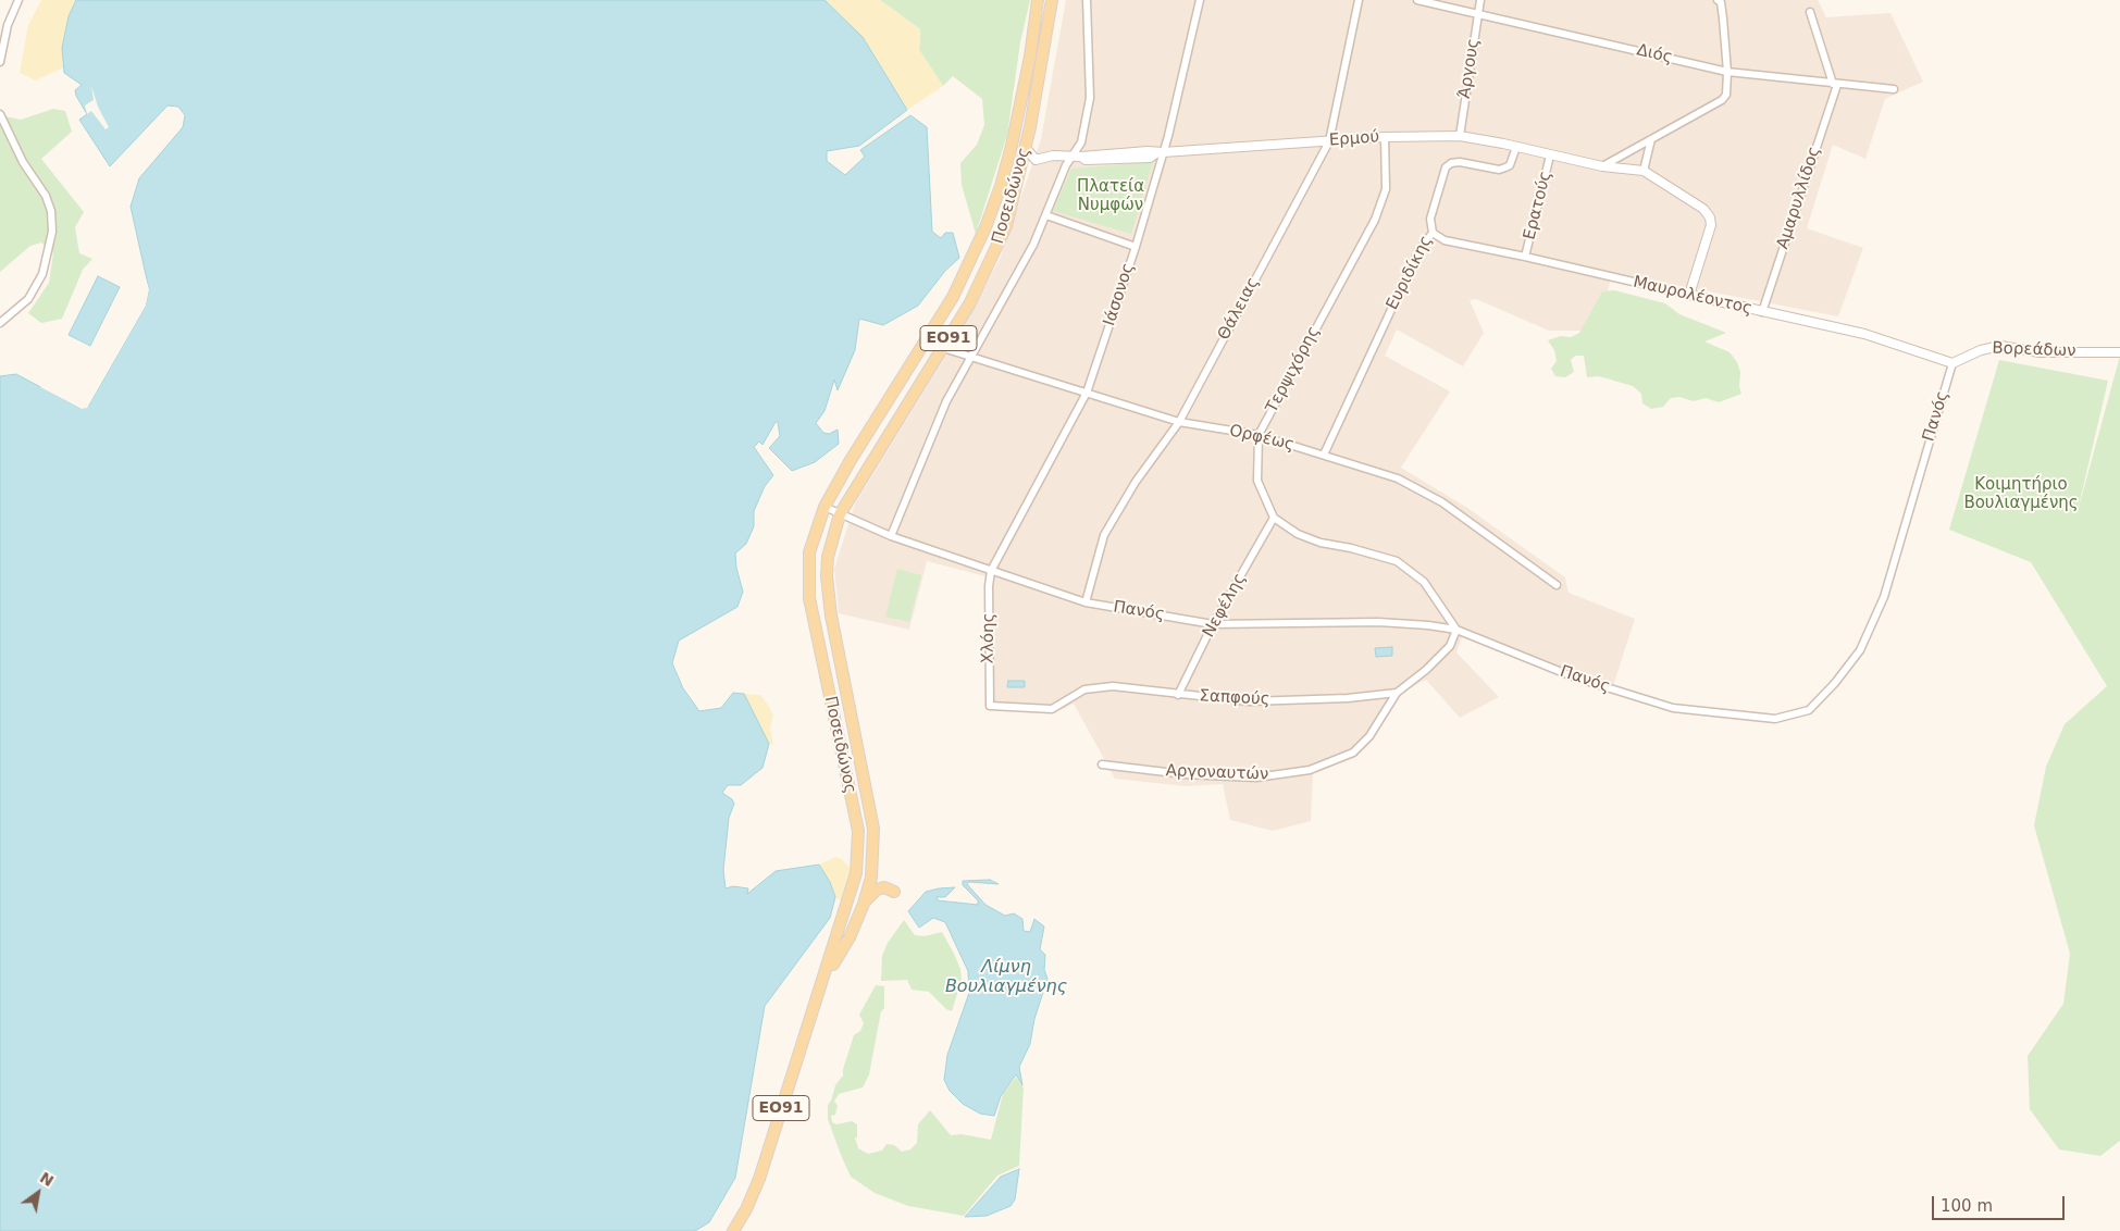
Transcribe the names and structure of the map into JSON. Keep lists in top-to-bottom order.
{
  "streets": {
    "main road": ["Ποσειδώνος", "ΕΟ91"],
    "street": [
      "Διός",
      "Άργους",
      "Ερμού",
      "Αμαρυλλίδος",
      "Ερατούς",
      "Ευριδίκης",
      "Ιάσονος",
      "Μαυρολέοντος",
      "Θάλειας",
      "Βορεάδων",
      "Τερψιχόρης",
      "Πανός",
      "Ορφέως",
      "Νεφέλης",
      "Χλόης",
      "Σαπφούς",
      "Αργοναυτών"
    ]
  },
  "crossings": [
    ["Διός", "Άργους"],
    ["Διός", "Αμαρυλλίδος"],
    ["Άργους", "Ερμού"],
    ["Ερμού", "Ποσειδώνος"],
    ["Ερμού", "Ερατούς"],
    ["Ερμού", "Ευριδίκης"],
    ["Ερμού", "Ιάσονος"],
    ["Ερμού", "Θάλειας"],
    ["Ερμού", "Τερψιχόρης"],
    ["Ποσειδώνος", "Ορφέως"],
    ["Αμαρυλλίδος", "Μαυρολέοντος"],
    ["Ερατούς", "Μαυρολέοντος"],
    ["Ευριδίκης", "Μαυρολέοντος"],
    ["Ευριδίκης", "Ορφέως"],
    ["Ιάσονος", "Πανός"],
    ["Ιάσονος", "Ορφέως"],
    ["Ιάσονος", "Χλόης"],
    ["Μαυρολέοντος", "Βορεάδων"],
    ["Μαυρολέοντος", "Πανός"],
    ["Θάλειας", "Πανός"],
    ["Θάλειας", "Ορφέως"],
    ["Βορεάδων", "Πανός"],
    ["Τερψιχόρης", "Ορφέως"],
    ["Τερψιχόρης", "Νεφέλης"],
    ["Πανός", "Νεφέλης"],
    ["Πανός", "Χλόης"],
    ["Νεφέλης", "Σαπφούς"],
    ["Χλόης", "Σαπφούς"],
    ["Σαπφούς", "Αργοναυτών"]
  ],
  "water": ["Λίμνη Βουλιαγμένης"],
  "parks": ["Πλατεία Νυμφών", "Κοιμητήριο Βουλιαγμένης"],
  "scale_bar": "100 m",
  "north": "top right"
}
